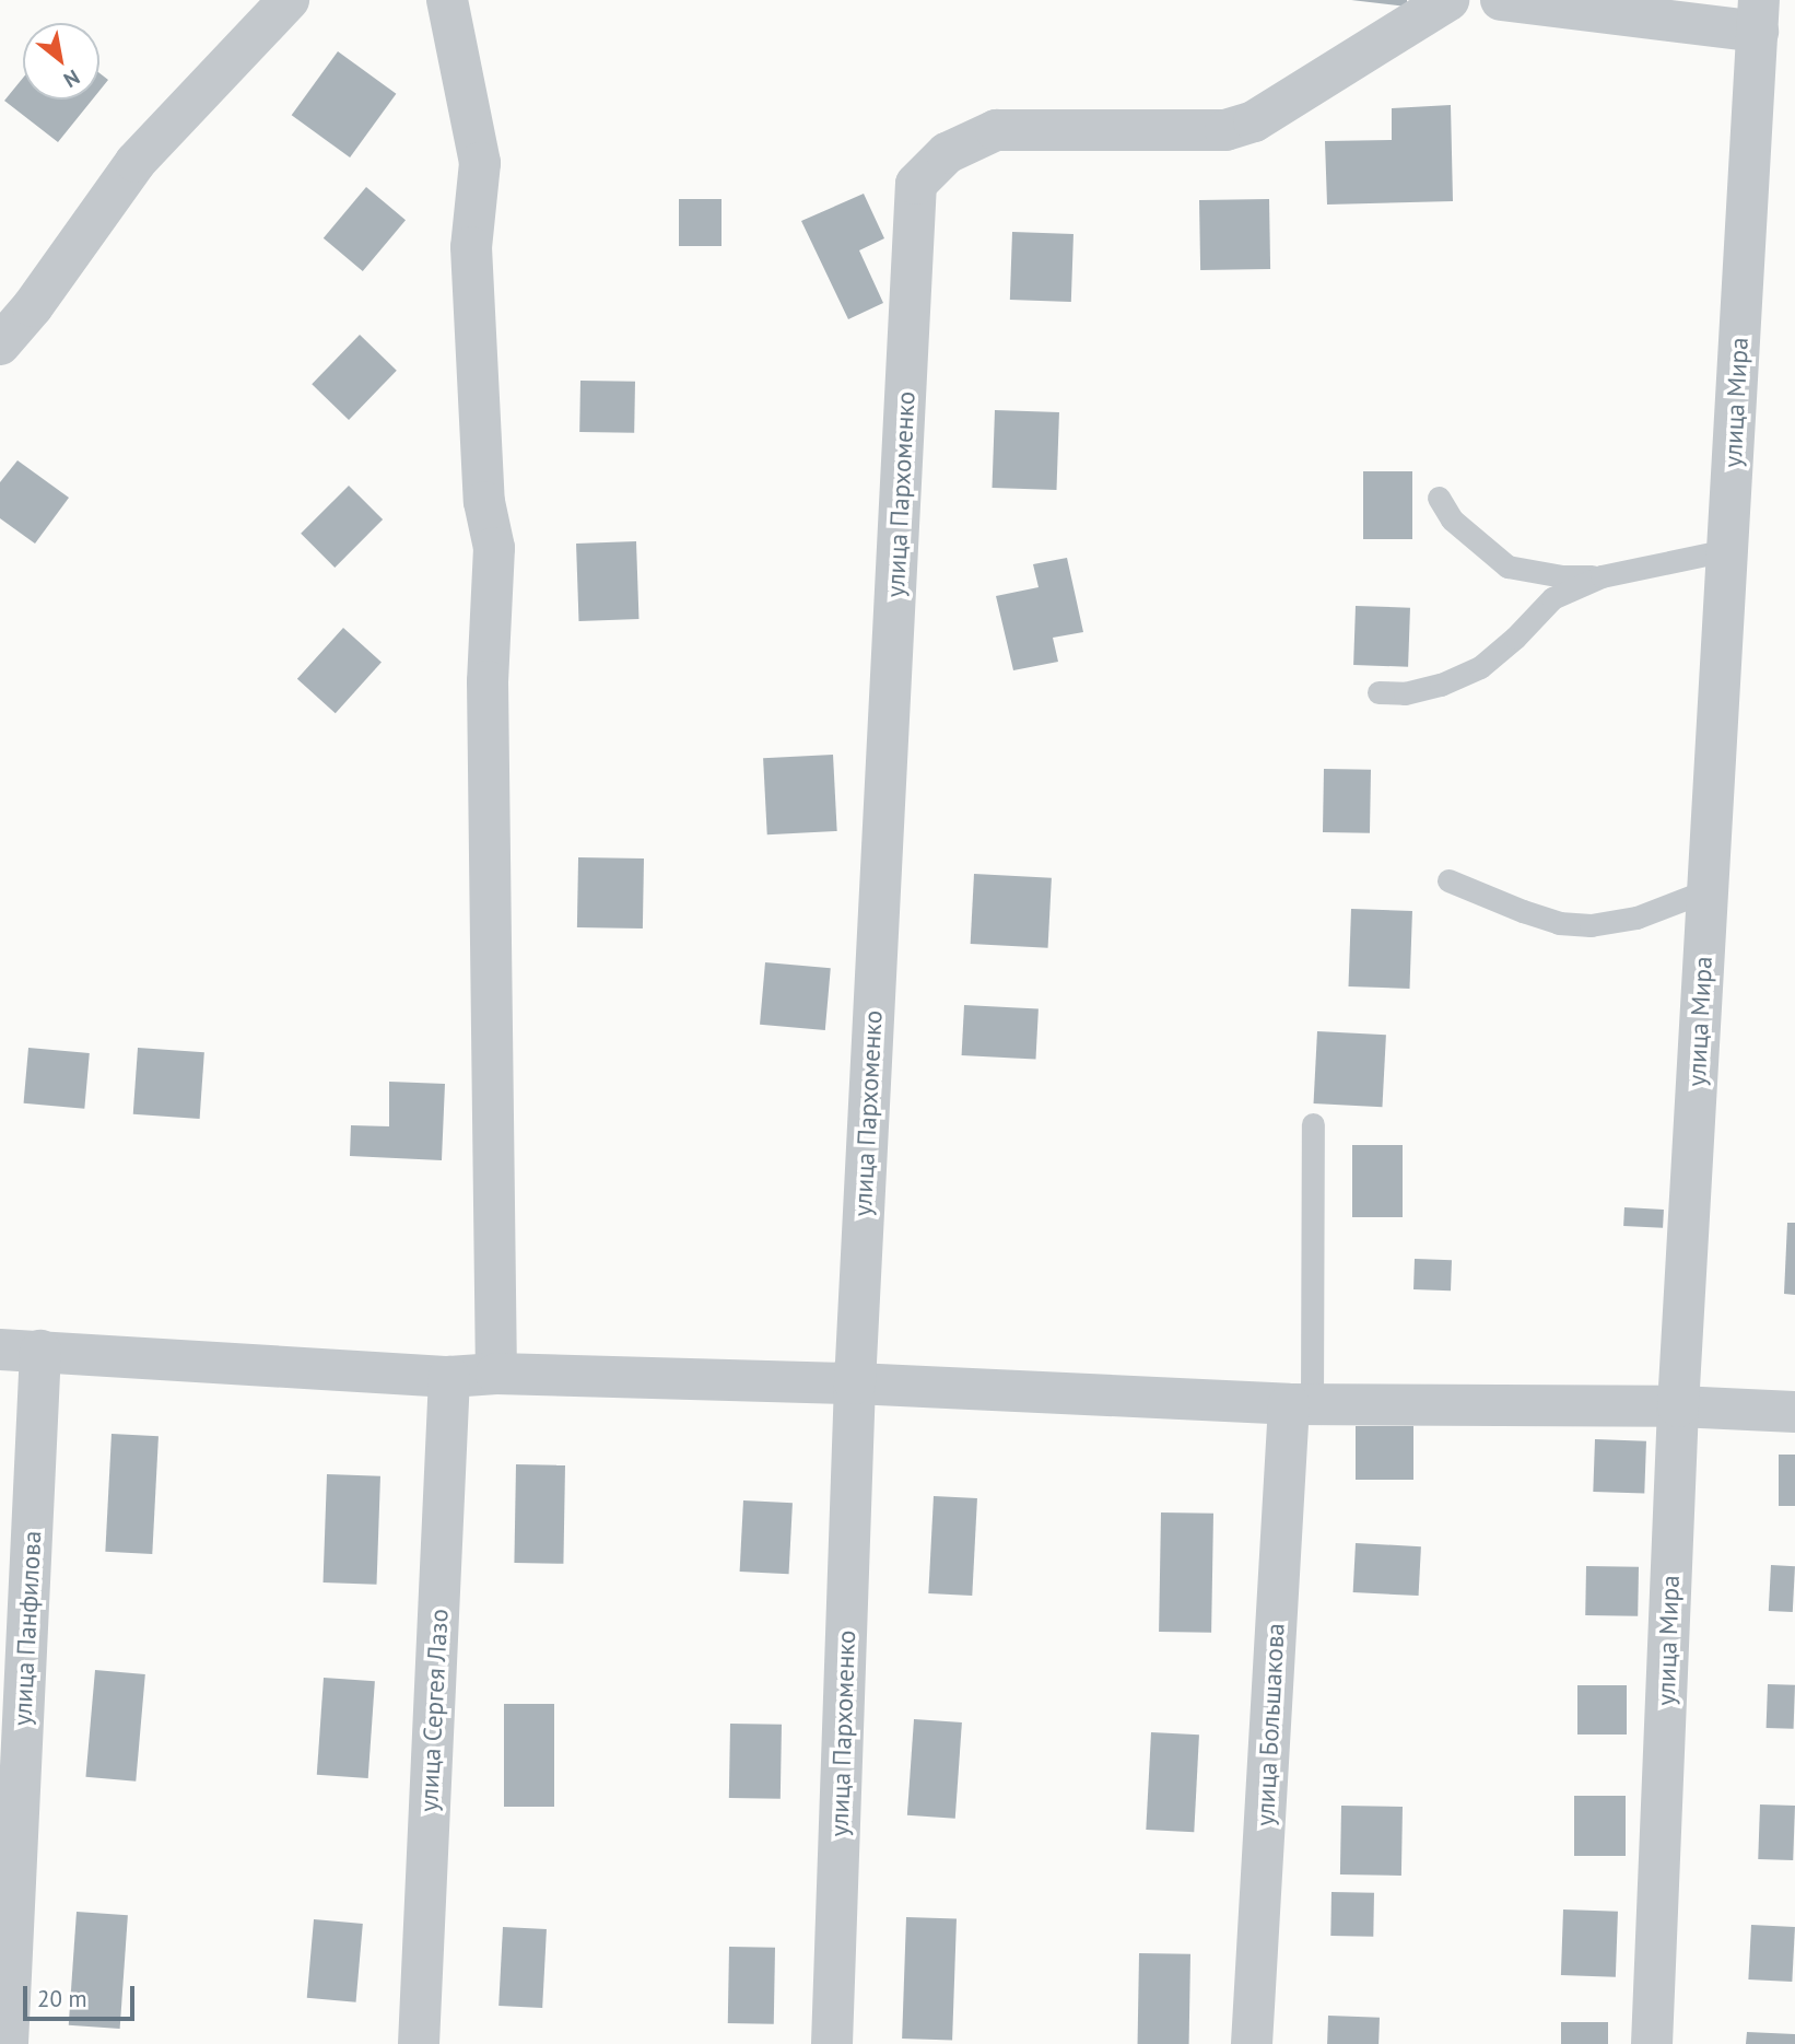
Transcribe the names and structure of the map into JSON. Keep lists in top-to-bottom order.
{
  "streets": {
    "street": [
      "улица Мира",
      "улица Пархоменко",
      "улица Панфилова",
      "улица Сергея Лазо",
      "улица Большакова"
    ]
  },
  "scale_bar": "20 m",
  "north": "bottom right"
}
